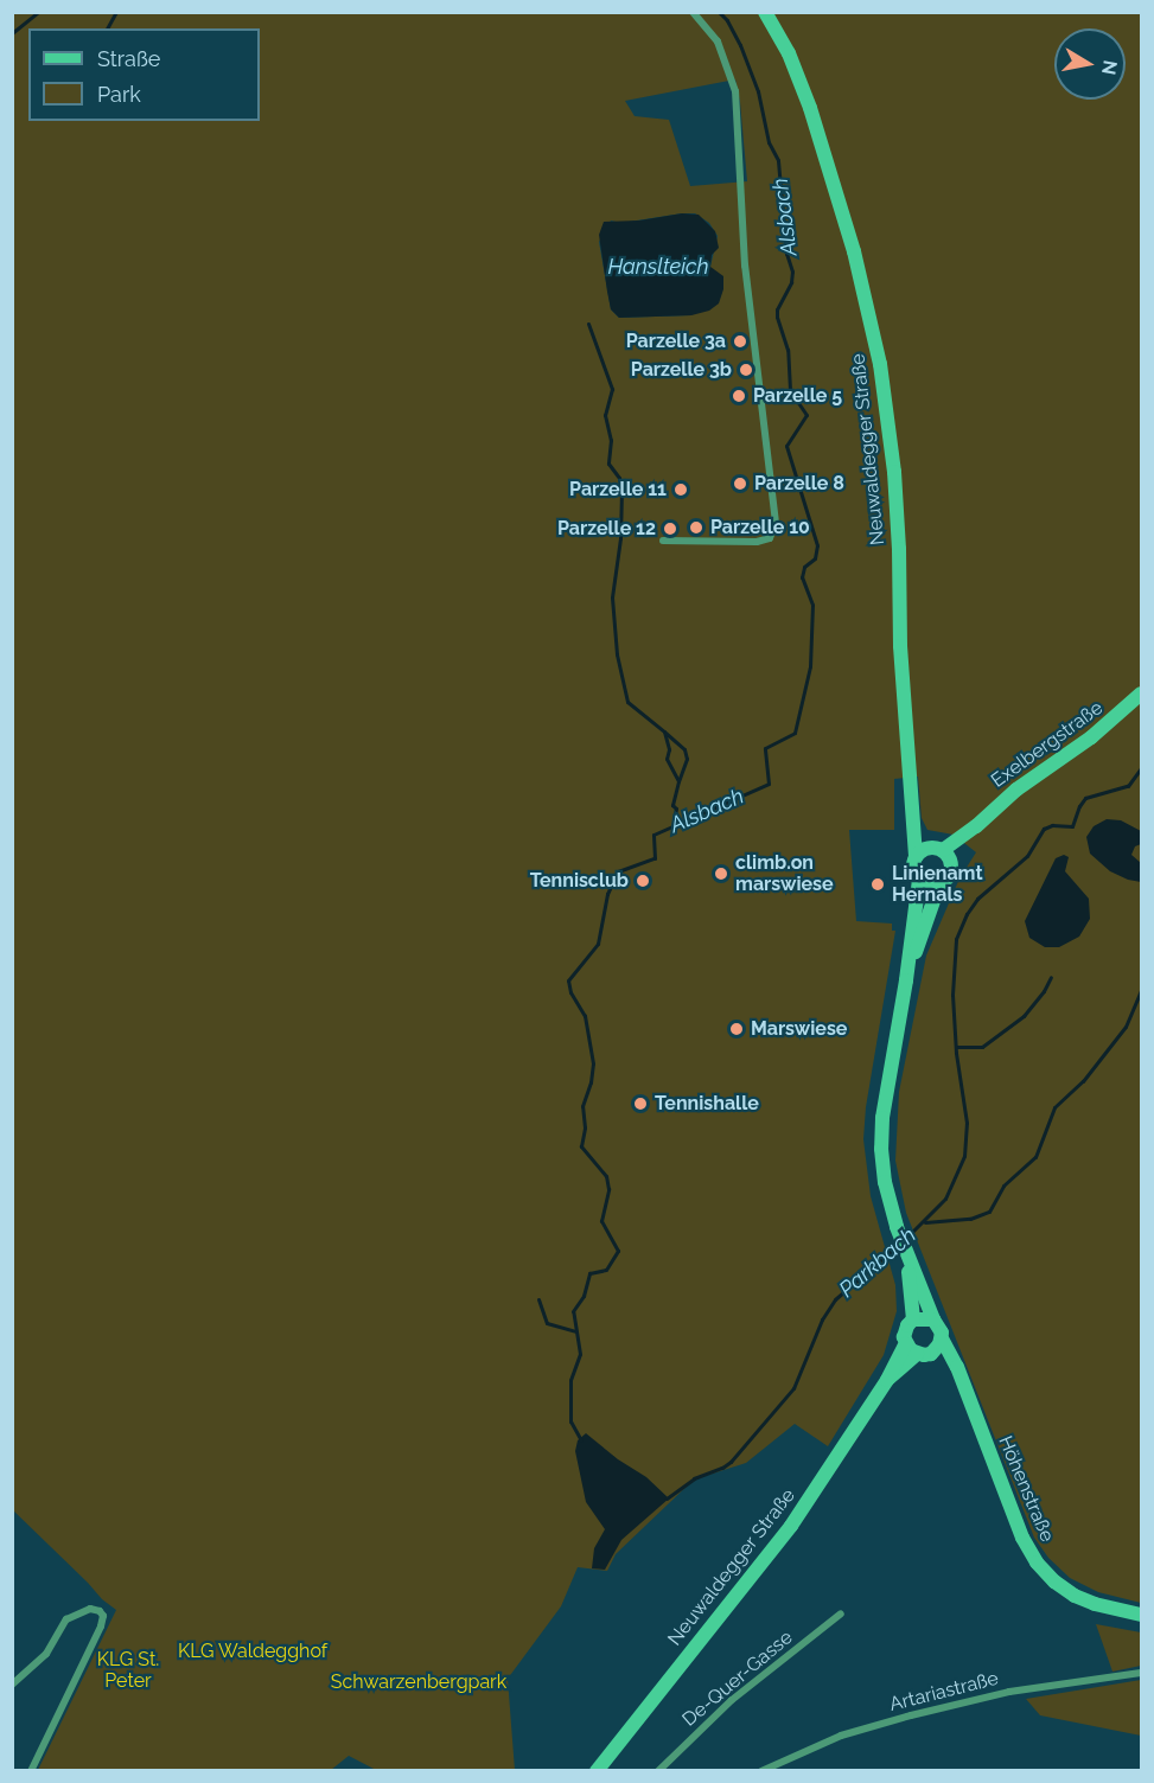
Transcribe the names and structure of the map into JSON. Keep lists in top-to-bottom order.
{
  "streets": {
    "main road": ["Neuwaldegger Straße", "Exelbergstraße", "Höhenstraße"],
    "street": ["De-Quer-Gasse", "Artariastraße"]
  },
  "crossings": [
    ["Neuwaldegger Straße", "Exelbergstraße"],
    ["Neuwaldegger Straße", "Höhenstraße"]
  ],
  "water": ["Alsbach", "Hanslteich", "Parkbach"],
  "parks": ["KLG Waldegghof", "KLG St. Peter", "Schwarzenbergpark"],
  "places": [
    "Parzelle 3a",
    "Parzelle 3b",
    "Parzelle 5",
    "Parzelle 8",
    "Parzelle 11",
    "Parzelle 10",
    "Parzelle 12",
    "climb.on marswiese",
    "Tennisclub",
    "Linienamt Hernals",
    "Marswiese",
    "Tennishalle"
  ],
  "legend": ["Straße", "Park"],
  "north": "right"
}
